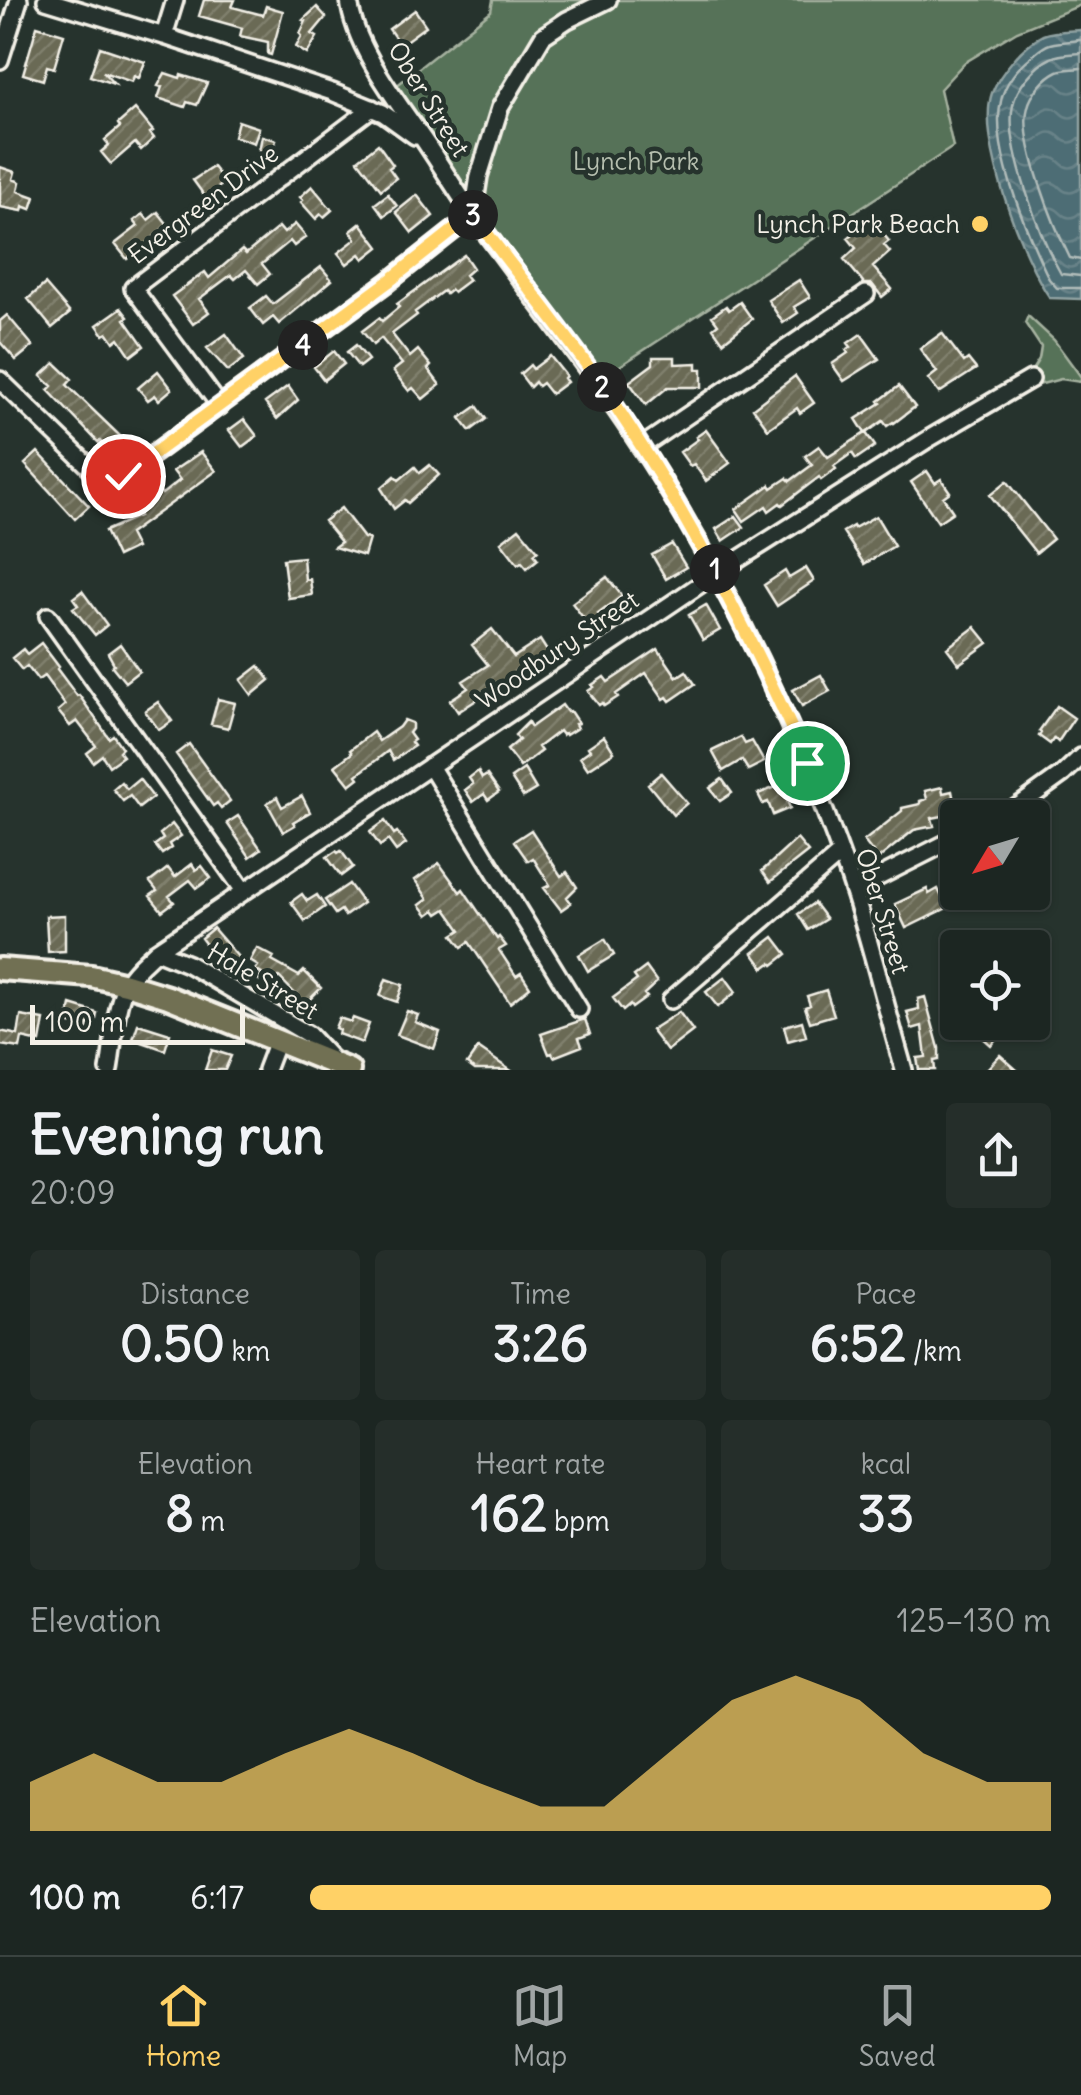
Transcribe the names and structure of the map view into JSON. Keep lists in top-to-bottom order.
{
  "streets": {
    "main road": ["Hale Street"],
    "street": ["Ober Street", "Evergreen Drive", "Woodbury Street"]
  },
  "crossings": [
    ["Ober Street", "Woodbury Street"],
    ["Woodbury Street", "Hale Street"]
  ],
  "parks": ["Lynch Park"],
  "places": ["Lynch Park Beach"],
  "scale_bar": "100 m",
  "north": "bottom left",
  "page": {
    "pins": [
      "3",
      "4",
      "2",
      "1"
    ],
    "scale": "100 m",
    "heading": ["Evening run", "20:09"],
    "stats": [
      ["Distance", "0.50 km"],
      ["Time", "3:26"],
      ["Pace", "6:52 /km"],
      ["Elevation", "8 m"],
      ["Heart rate", "162 bpm"],
      ["kcal", "33"]
    ],
    "chart": ["Elevation", "125–130 m"],
    "list": [
      {
        "name": "100 m",
        "note": "6:17"
      }
    ],
    "tabs": ["Home", "Map", "Saved"]
  }
}
